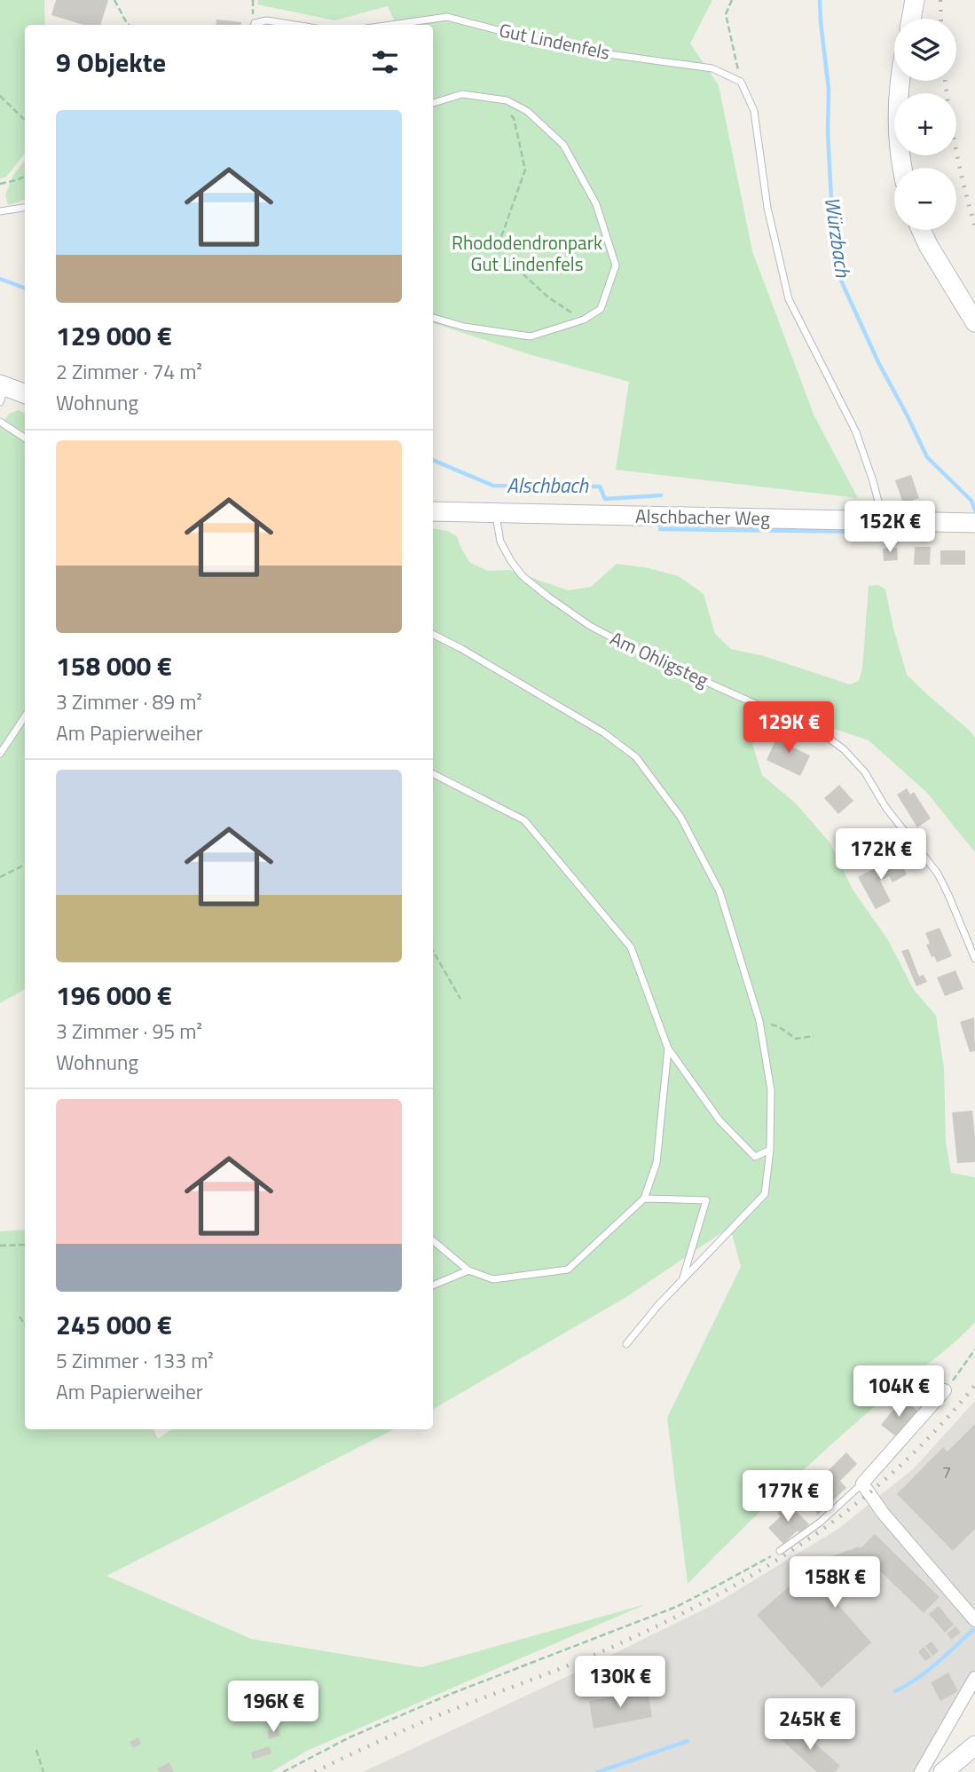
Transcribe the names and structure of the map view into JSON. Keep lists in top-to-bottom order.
{
  "streets": {
    "street": ["Alschbacher Weg"],
    "lane": ["Gut Lindenfels", "Am Ohligsteg"]
  },
  "crossings": [
    ["Alschbacher Weg", "Am Ohligsteg"]
  ],
  "water": ["Würzbach", "Alschbach"],
  "parks": ["Rhododendronpark Gut Lindenfels"],
  "house_numbers": ["7"],
  "page": {
    "map_buttons": ["+", "−"],
    "heading": "9 Objekte",
    "list": [
      {
        "name": "129 000 €",
        "note": "2 Zimmer · 74 m² · Wohnung"
      },
      {
        "name": "158 000 €",
        "note": "3 Zimmer · 89 m² · Am Papierweiher"
      },
      {
        "name": "196 000 €",
        "note": "3 Zimmer · 95 m² · Wohnung"
      },
      {
        "name": "245 000 €",
        "note": "5 Zimmer · 133 m² · Am Papierweiher"
      }
    ],
    "price": [
      "152K €",
      "129K €",
      "172K €",
      "104K €",
      "177K €",
      "158K €",
      "130K €",
      "196K €",
      "245K €"
    ]
  }
}
